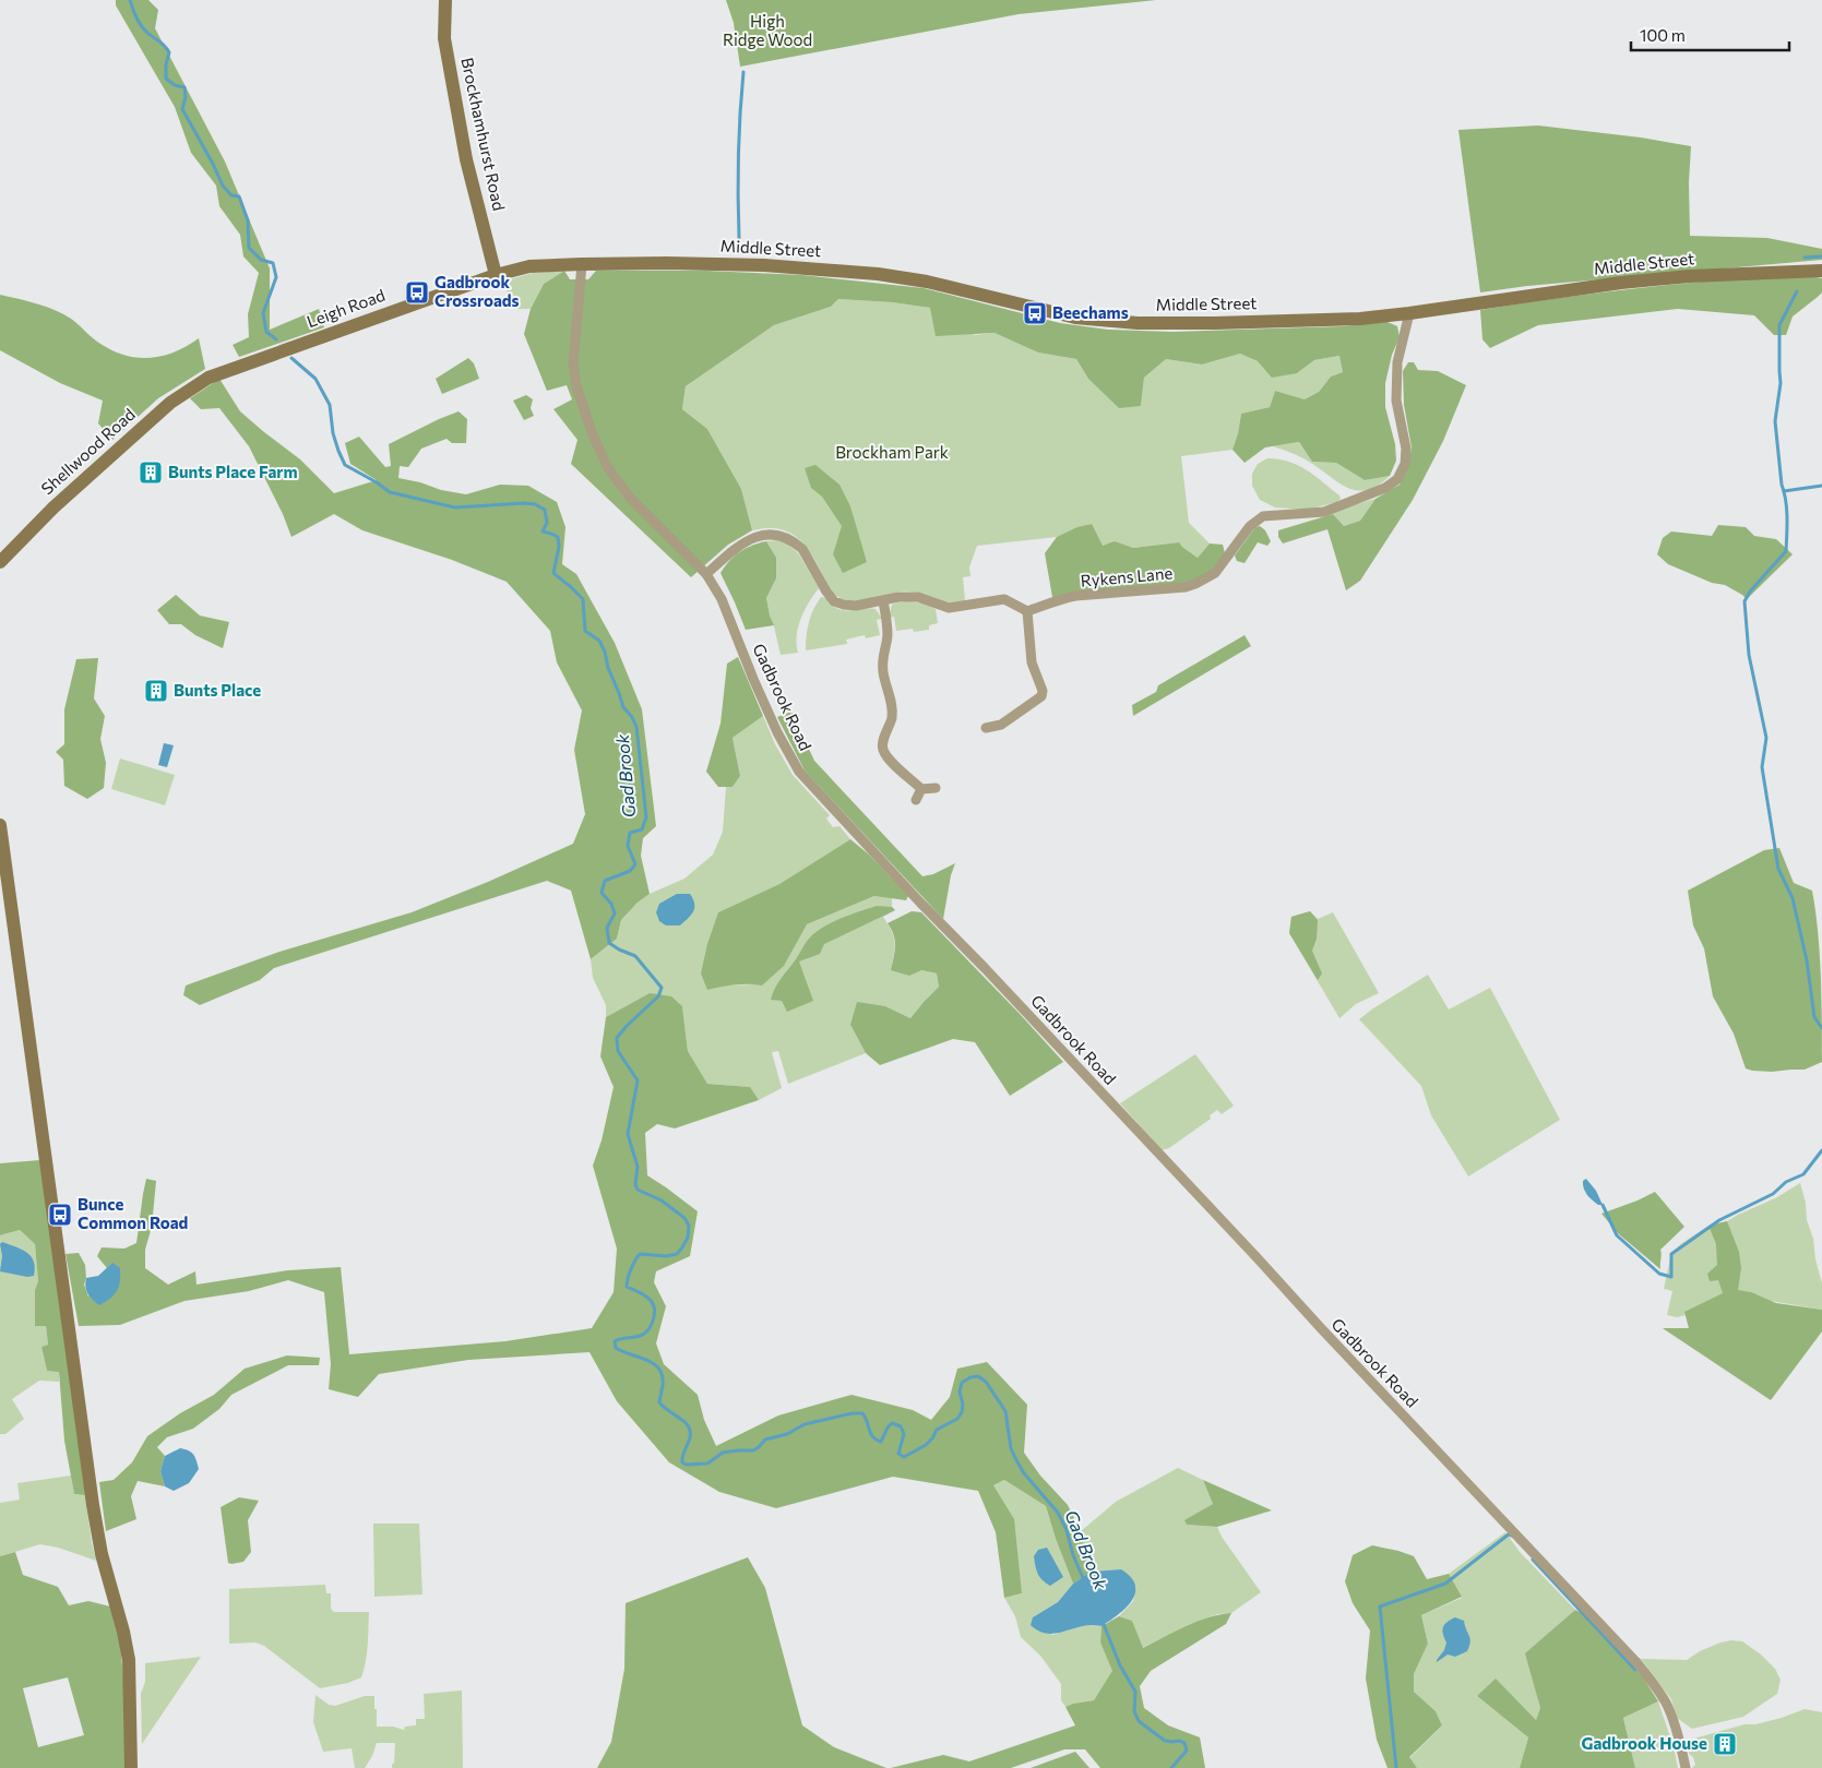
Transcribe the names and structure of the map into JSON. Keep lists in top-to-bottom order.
{
  "streets": {
    "street": [
      "Brockhamhurst Road",
      "Middle Street",
      "Leigh Road",
      "Shellwood Road",
      "Rykens Lane",
      "Gadbrook Road"
    ]
  },
  "crossings": [
    ["Brockhamhurst Road", "Middle Street"],
    ["Brockhamhurst Road", "Leigh Road"],
    ["Middle Street", "Leigh Road"],
    ["Middle Street", "Rykens Lane"],
    ["Middle Street", "Gadbrook Road"],
    ["Leigh Road", "Shellwood Road"]
  ],
  "water": ["Gad Brook"],
  "parks": ["High Ridge Wood", "Brockham Park"],
  "places": {
    "bus stop": ["Gadbrook Crossroads", "Beechams", "Bunce Common Road"],
    "building": ["Bunts Place Farm", "Bunts Place", "Gadbrook House"]
  },
  "scale_bar": "100 m"
}
